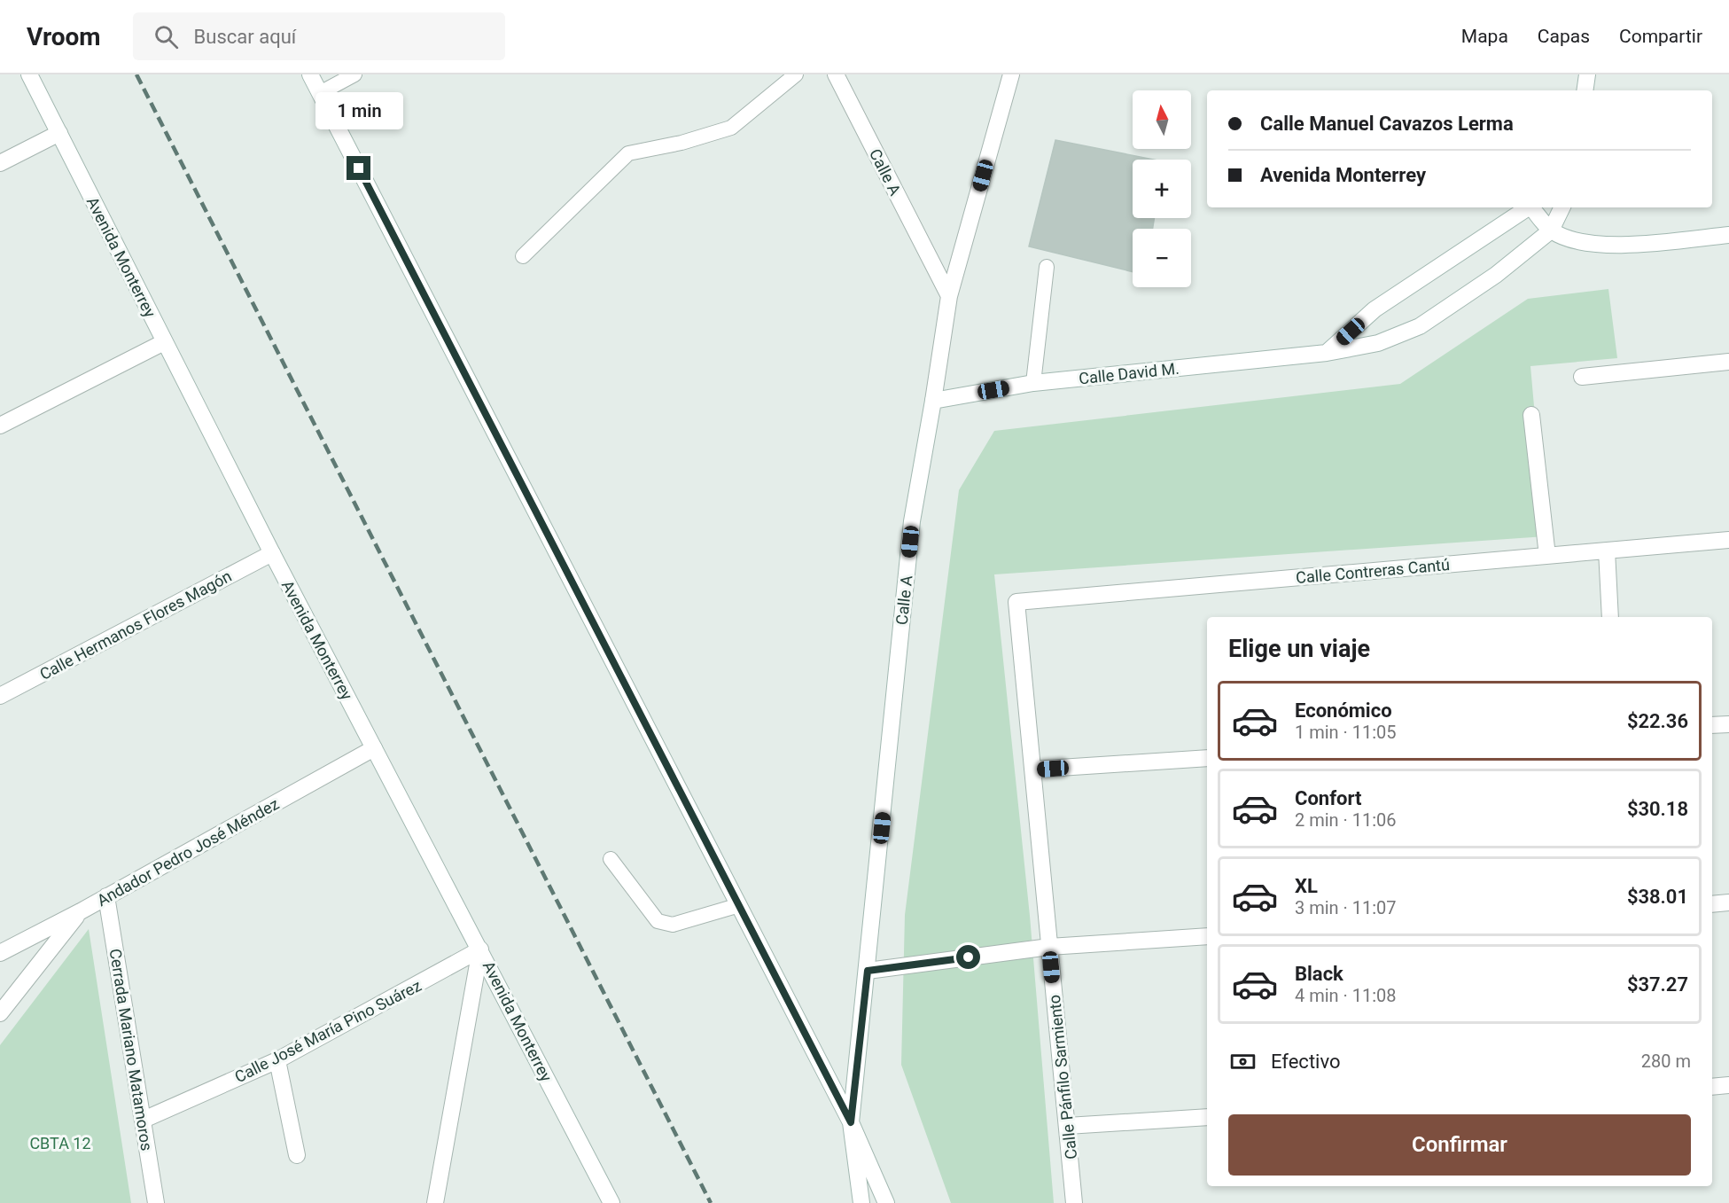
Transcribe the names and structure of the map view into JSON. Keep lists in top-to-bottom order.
{
  "streets": {
    "street": [
      "Calle A",
      "Avenida Monterrey",
      "Calle David M.",
      "Calle Contreras Cantú",
      "Calle Hermanos Flores Magón",
      "Andador Pedro José Méndez",
      "Calle José María Pino Suárez",
      "Cerrada Mariano Matamoros",
      "Calle Pánfilo Sarmiento"
    ]
  },
  "crossings": [
    ["Calle A", "Calle David M."],
    ["Avenida Monterrey", "Calle Hermanos Flores Magón"],
    ["Avenida Monterrey", "Andador Pedro José Méndez"],
    ["Avenida Monterrey", "Calle José María Pino Suárez"],
    ["Calle Contreras Cantú", "Calle Pánfilo Sarmiento"],
    ["Andador Pedro José Méndez", "Cerrada Mariano Matamoros"],
    ["Calle José María Pino Suárez", "Cerrada Mariano Matamoros"]
  ],
  "parks": ["CBTA 12"],
  "north": "top",
  "page": {
    "header": "Vroom",
    "search": "Buscar aquí",
    "nav": ["Mapa", "Capas", "Compartir"],
    "map_buttons": ["+", "−"],
    "banner": ["Calle Manuel Cavazos Lerma", "Avenida Monterrey"],
    "bubble": "1 min",
    "heading": "Elige un viaje",
    "list": [
      {
        "name": "Económico",
        "note": "1 min · 11:05",
        "value": "$22.36"
      },
      {
        "name": "Confort",
        "note": "2 min · 11:06",
        "value": "$30.18"
      },
      {
        "name": "XL",
        "note": "3 min · 11:07",
        "value": "$38.01"
      },
      {
        "name": "Black",
        "note": "4 min · 11:08",
        "value": "$37.27"
      }
    ],
    "pay": ["Efectivo", "280 m"],
    "buttons": "Confirmar"
  }
}
